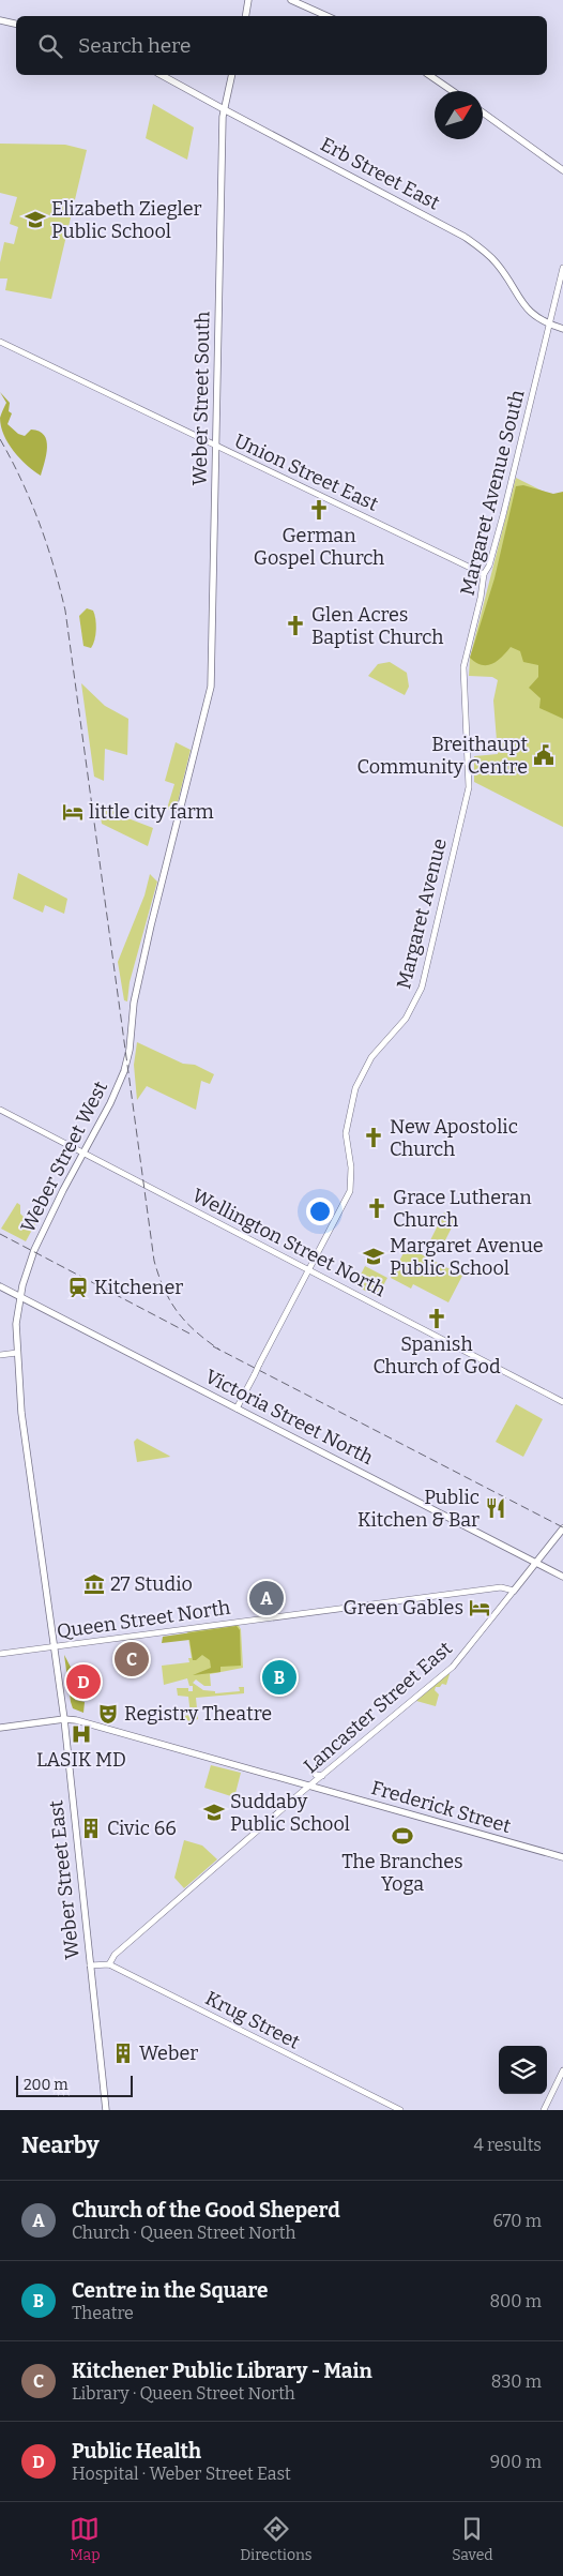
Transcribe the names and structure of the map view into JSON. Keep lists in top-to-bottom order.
{
  "streets": {
    "main road": [
      "Erb Street East",
      "Weber Street South",
      "Weber Street West",
      "Victoria Street North",
      "Frederick Street",
      "Weber Street East"
    ],
    "street": [
      "Union Street East",
      "Margaret Avenue South",
      "Margaret Avenue",
      "Wellington Street North",
      "Queen Street North",
      "Lancaster Street East",
      "Krug Street"
    ]
  },
  "crossings": [
    ["Erb Street East", "Weber Street South"],
    ["Erb Street East", "Margaret Avenue South"],
    ["Weber Street South", "Union Street East"],
    ["Weber Street South", "Weber Street West"],
    ["Union Street East", "Margaret Avenue South"],
    ["Margaret Avenue South", "Margaret Avenue"],
    ["Margaret Avenue", "Wellington Street North"],
    ["Margaret Avenue", "Victoria Street North"],
    ["Weber Street West", "Wellington Street North"],
    ["Weber Street West", "Victoria Street North"],
    ["Weber Street West", "Queen Street North"],
    ["Weber Street West", "Weber Street East"],
    ["Queen Street North", "Lancaster Street East"],
    ["Queen Street North", "Weber Street East"],
    ["Lancaster Street East", "Frederick Street"],
    ["Lancaster Street East", "Krug Street"],
    ["Frederick Street", "Weber Street East"]
  ],
  "places": {
    "school or university": ["Elizabeth Ziegler Public School", "Margaret Avenue Public School", "Suddaby Public School"],
    "church": [
      "German Gospel Church",
      "Glen Acres Baptist Church",
      "New Apostolic Church",
      "Grace Lutheran Church",
      "Spanish Church of God"
    ],
    "public building": ["Breithaupt Community Centre"],
    "hotel": ["little city farm", "Green Gables"],
    "station": ["Kitchener"],
    "restaurant": ["Public Kitchen & Bar"],
    "museum": ["27 Studio"],
    "theatre": ["Registry Theatre"],
    "hospital": ["LASIK MD"],
    "building": ["Civic 66", "Weber"],
    "sports": ["The Branches Yoga"]
  },
  "scale_bar": "200 m",
  "north": "top right",
  "page": {
    "search": "Search here",
    "pins": [
      "A",
      "C",
      "B",
      "D"
    ],
    "scale": "200 m",
    "heading": ["Nearby", "4 results"],
    "list": [
      {
        "mark": "A",
        "name": "Church of the Good Sheperd",
        "note": "Church · Queen Street North",
        "value": "670 m"
      },
      {
        "mark": "B",
        "name": "Centre in the Square",
        "note": "Theatre",
        "value": "800 m"
      },
      {
        "mark": "C",
        "name": "Kitchener Public Library - Main",
        "note": "Library · Queen Street North",
        "value": "830 m"
      },
      {
        "mark": "D",
        "name": "Public Health",
        "note": "Hospital · Weber Street East",
        "value": "900 m"
      }
    ],
    "nav": ["Map", "Directions", "Saved"]
  }
}
